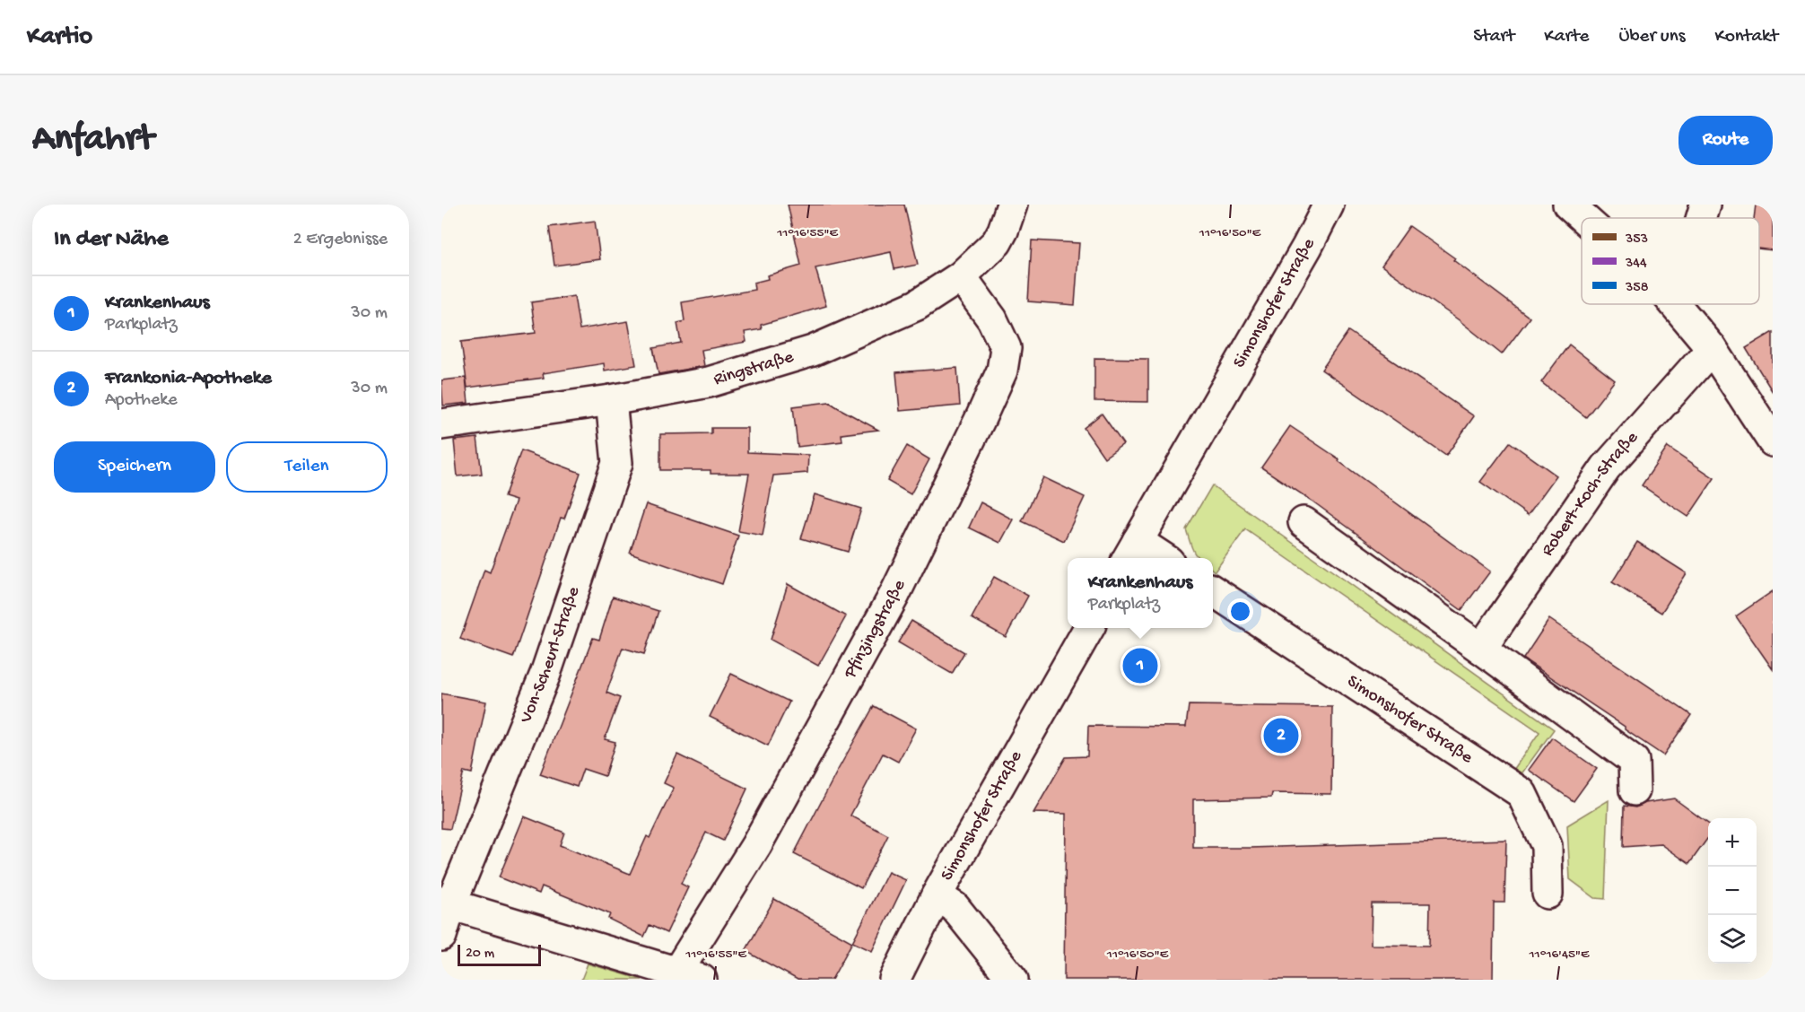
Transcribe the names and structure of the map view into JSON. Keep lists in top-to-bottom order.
{
  "streets": {
    "street": [
      "Simonshofer Straße",
      "Ringstraße",
      "Robert-Koch-Straße",
      "Pfinzingstraße",
      "Von-Scheurl-Straße"
    ]
  },
  "crossings": [
    ["Ringstraße", "Pfinzingstraße"],
    ["Ringstraße", "Von-Scheurl-Straße"]
  ],
  "legend": ["353", "344", "358"],
  "scale_bar": "20 m",
  "page": {
    "header": "Kartio",
    "nav": [
      "Start",
      "Karte",
      "Über uns",
      "Kontakt"
    ],
    "buttons": [
      "Route",
      ["Speichern", "Teilen"]
    ],
    "title": "Anfahrt",
    "heading": ["In der Nähe", "2 Ergebnisse"],
    "list": [
      {
        "mark": "1",
        "name": "Krankenhaus",
        "note": "Parkplatz",
        "value": "30 m"
      },
      {
        "mark": "2",
        "name": "Frankonia-Apotheke",
        "note": "Apotheke",
        "value": "30 m"
      }
    ],
    "popup": ["Krankenhaus", "Parkplatz"],
    "pins": ["1", "2"],
    "map_buttons": ["+", "−"],
    "scale": "20 m"
  },
  "coordinates": ["11°16'55\"E", "11°16'50\"E", "11°16'45\"E"]
}
